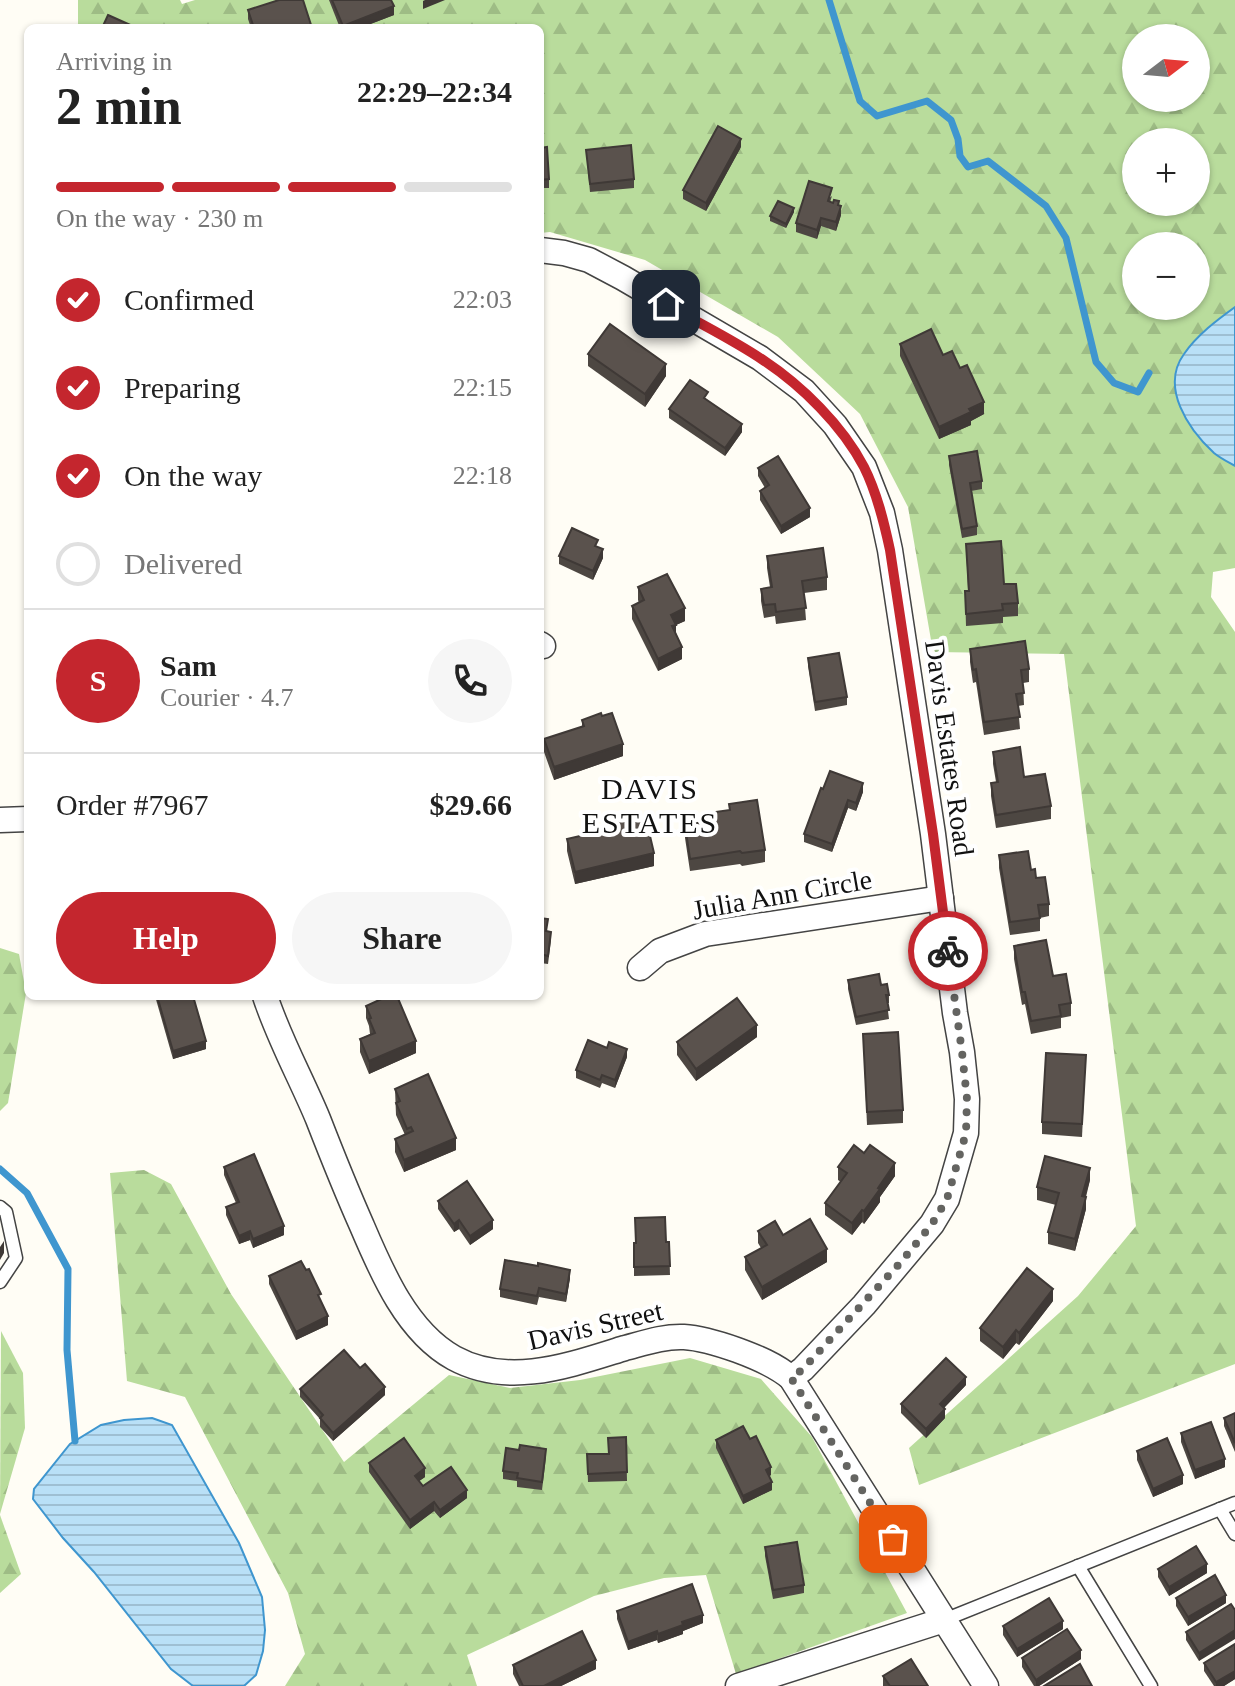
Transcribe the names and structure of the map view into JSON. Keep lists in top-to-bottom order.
{
  "streets": {
    "street": ["Davis Estates Road", "Julia Ann Circle", "Davis Street"]
  },
  "crossings": [
    ["Davis Estates Road", "Julia Ann Circle"],
    ["Davis Estates Road", "Davis Street"]
  ],
  "districts": ["DAVIS ESTATES"],
  "north": "right",
  "page": {
    "map_buttons": ["+", "−"],
    "heading": ["2 min", "Arriving in", "22:29–22:34"],
    "panel": [
      "Sam",
      "Courier · 4.7",
      "Order #7967",
      "$29.66"
    ],
    "bar": "On the way · 230 m",
    "list": [
      ["Confirmed", "22:03"],
      ["Preparing", "22:15"],
      ["On the way", "22:18"],
      "Delivered"
    ],
    "round": "S",
    "buttons": ["Help", "Share"]
  }
}
